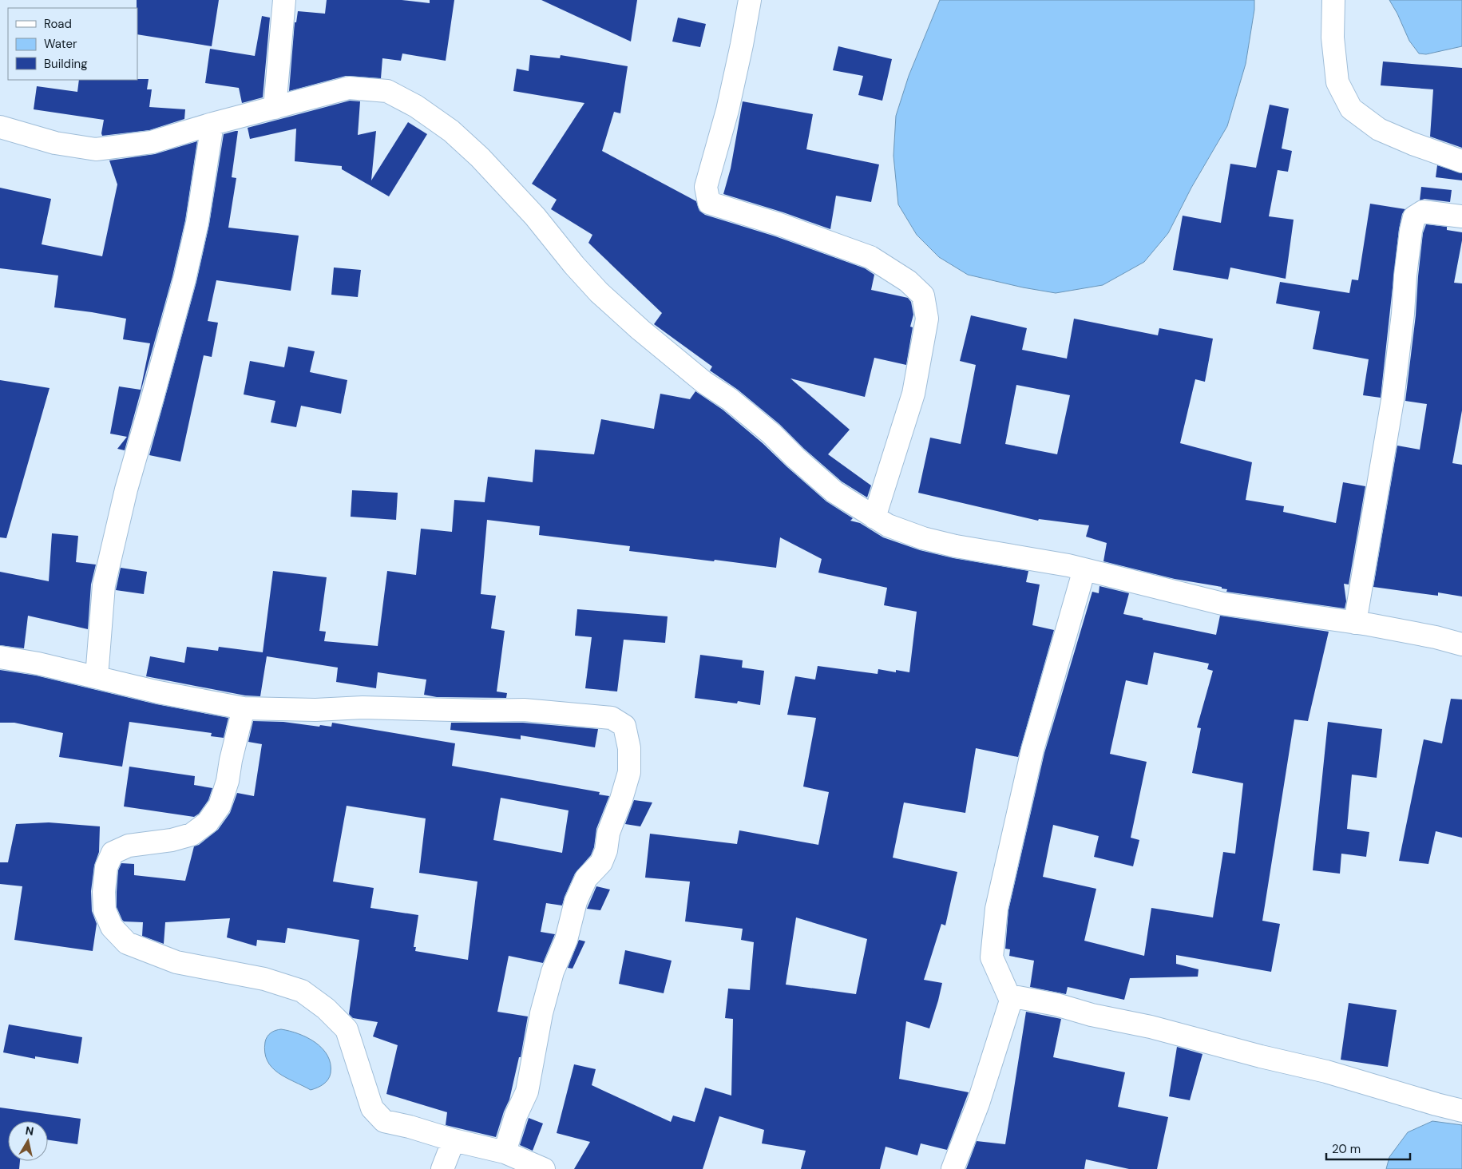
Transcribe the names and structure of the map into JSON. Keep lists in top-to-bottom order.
{
  "legend": ["Road", "Water", "Building"],
  "scale_bar": "20 m",
  "north": "top"
}
